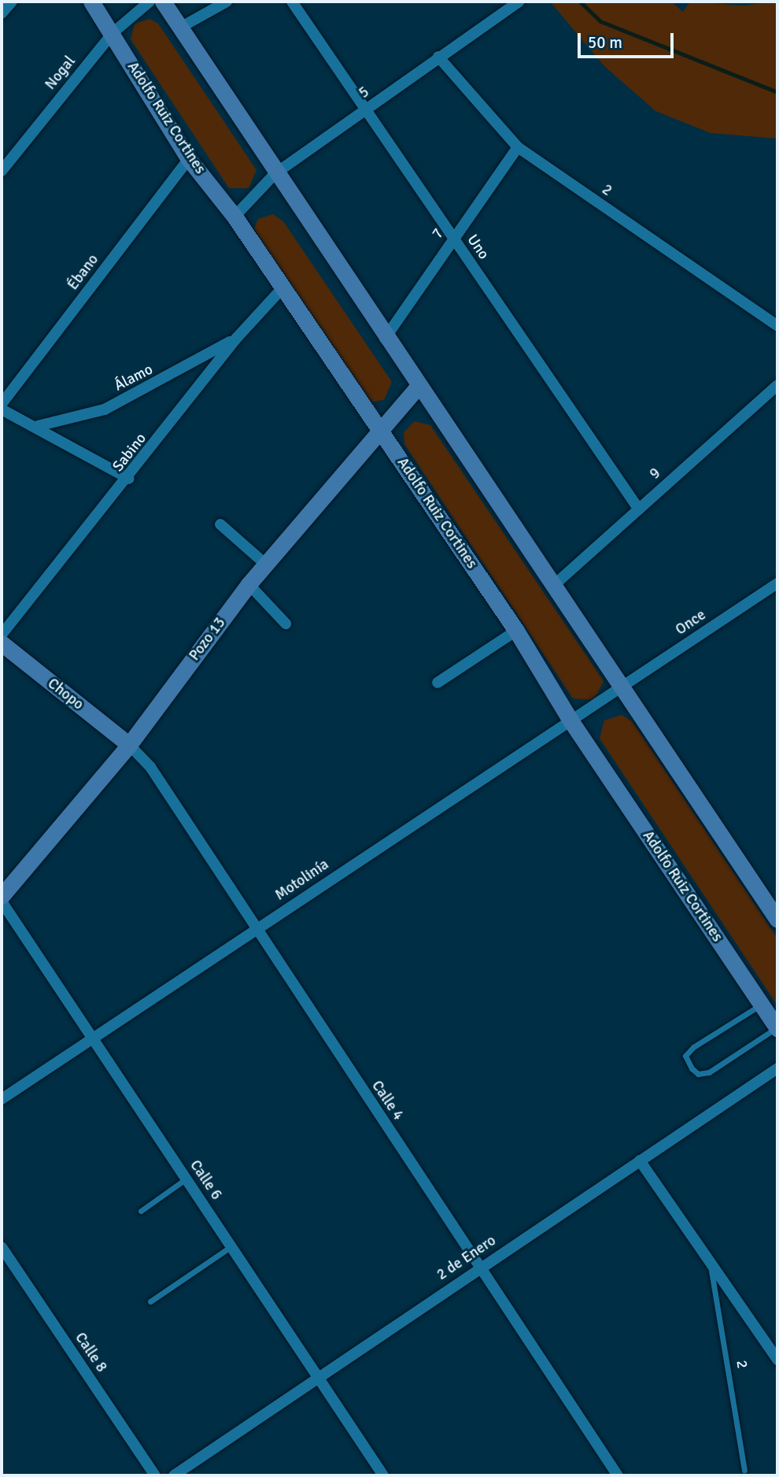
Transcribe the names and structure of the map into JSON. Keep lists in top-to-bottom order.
{
  "streets": {
    "main road": ["Adolfo Ruiz Cortines", "Pozo 13", "Chopo"],
    "street": [
      "Nogal",
      "5",
      "2",
      "7",
      "Uno",
      "Ébano",
      "Álamo",
      "Sabino",
      "9",
      "Once",
      "Motolinía",
      "Calle 4",
      "Calle 6",
      "2 de Enero",
      "Calle 8"
    ]
  },
  "crossings": [
    ["Nogal", "Adolfo Ruiz Cortines"],
    ["5", "Adolfo Ruiz Cortines"],
    ["5", "2"],
    ["5", "Uno"],
    ["Adolfo Ruiz Cortines", "Ébano"],
    ["Adolfo Ruiz Cortines", "Sabino"],
    ["Adolfo Ruiz Cortines", "Pozo 13"],
    ["Adolfo Ruiz Cortines", "Motolinía"],
    ["2", "7"],
    ["2", "2 de Enero"],
    ["7", "Uno"],
    ["Uno", "9"],
    ["Álamo", "Sabino"],
    ["Once", "Motolinía"],
    ["Pozo 13", "Chopo"],
    ["Pozo 13", "Calle 4"],
    ["Chopo", "Calle 4"],
    ["Motolinía", "Calle 4"],
    ["Motolinía", "Calle 6"],
    ["Calle 4", "2 de Enero"],
    ["Calle 6", "2 de Enero"]
  ],
  "scale_bar": "50 m"
}
